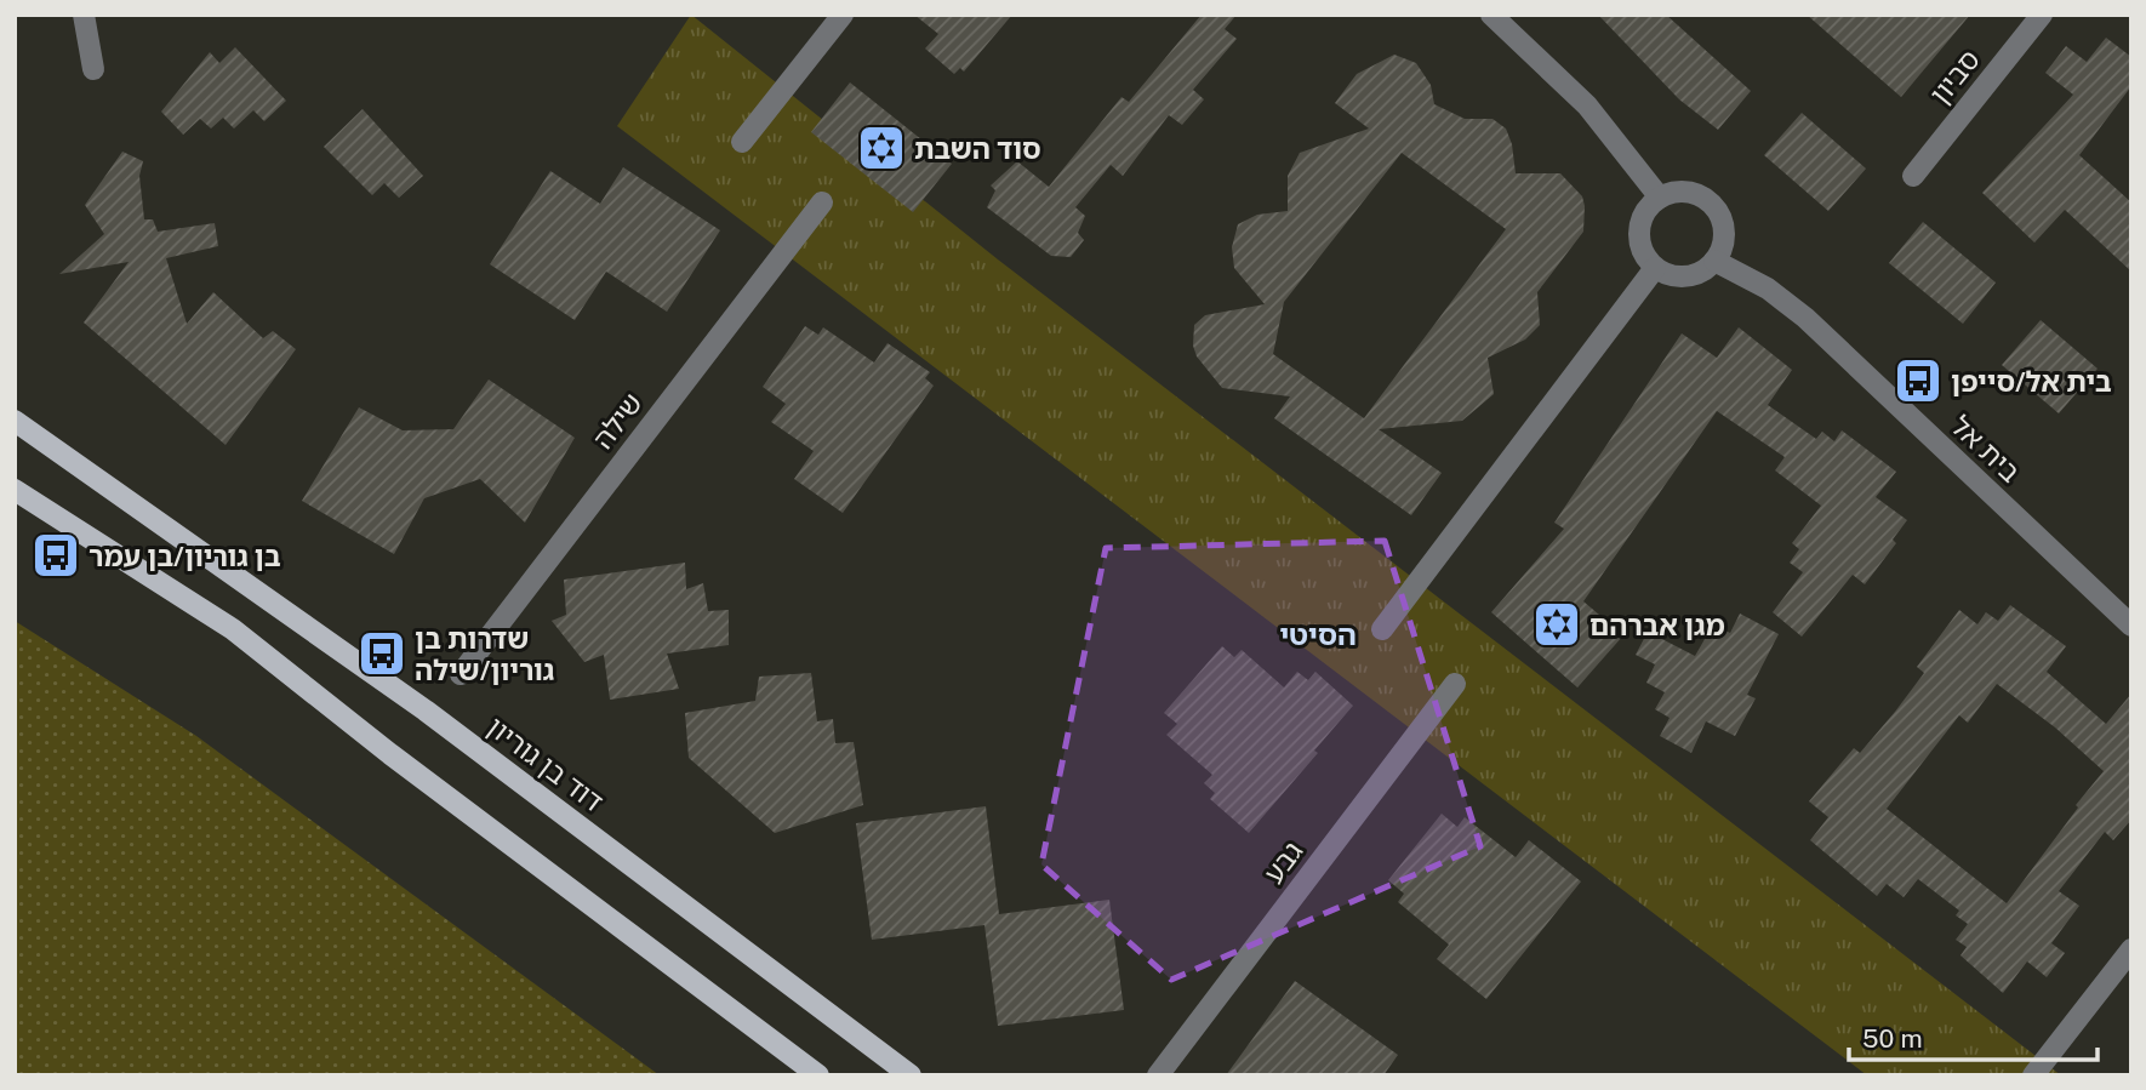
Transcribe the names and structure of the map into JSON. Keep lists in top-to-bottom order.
{
  "streets": {
    "main road": ["דוד בן גוריון"],
    "street": [
      "סביון",
      "שילה",
      "בית אל",
      "גבע"
    ]
  },
  "districts": ["הסיטי"],
  "places": {
    "synagogue": ["סוד השבת", "מגן אברהם"],
    "bus stop": ["בית אל/סייפן", "בן גוריון/בן עמר", "שדרות בן גוריון/שילה"]
  },
  "scale_bar": "50 m"
}
